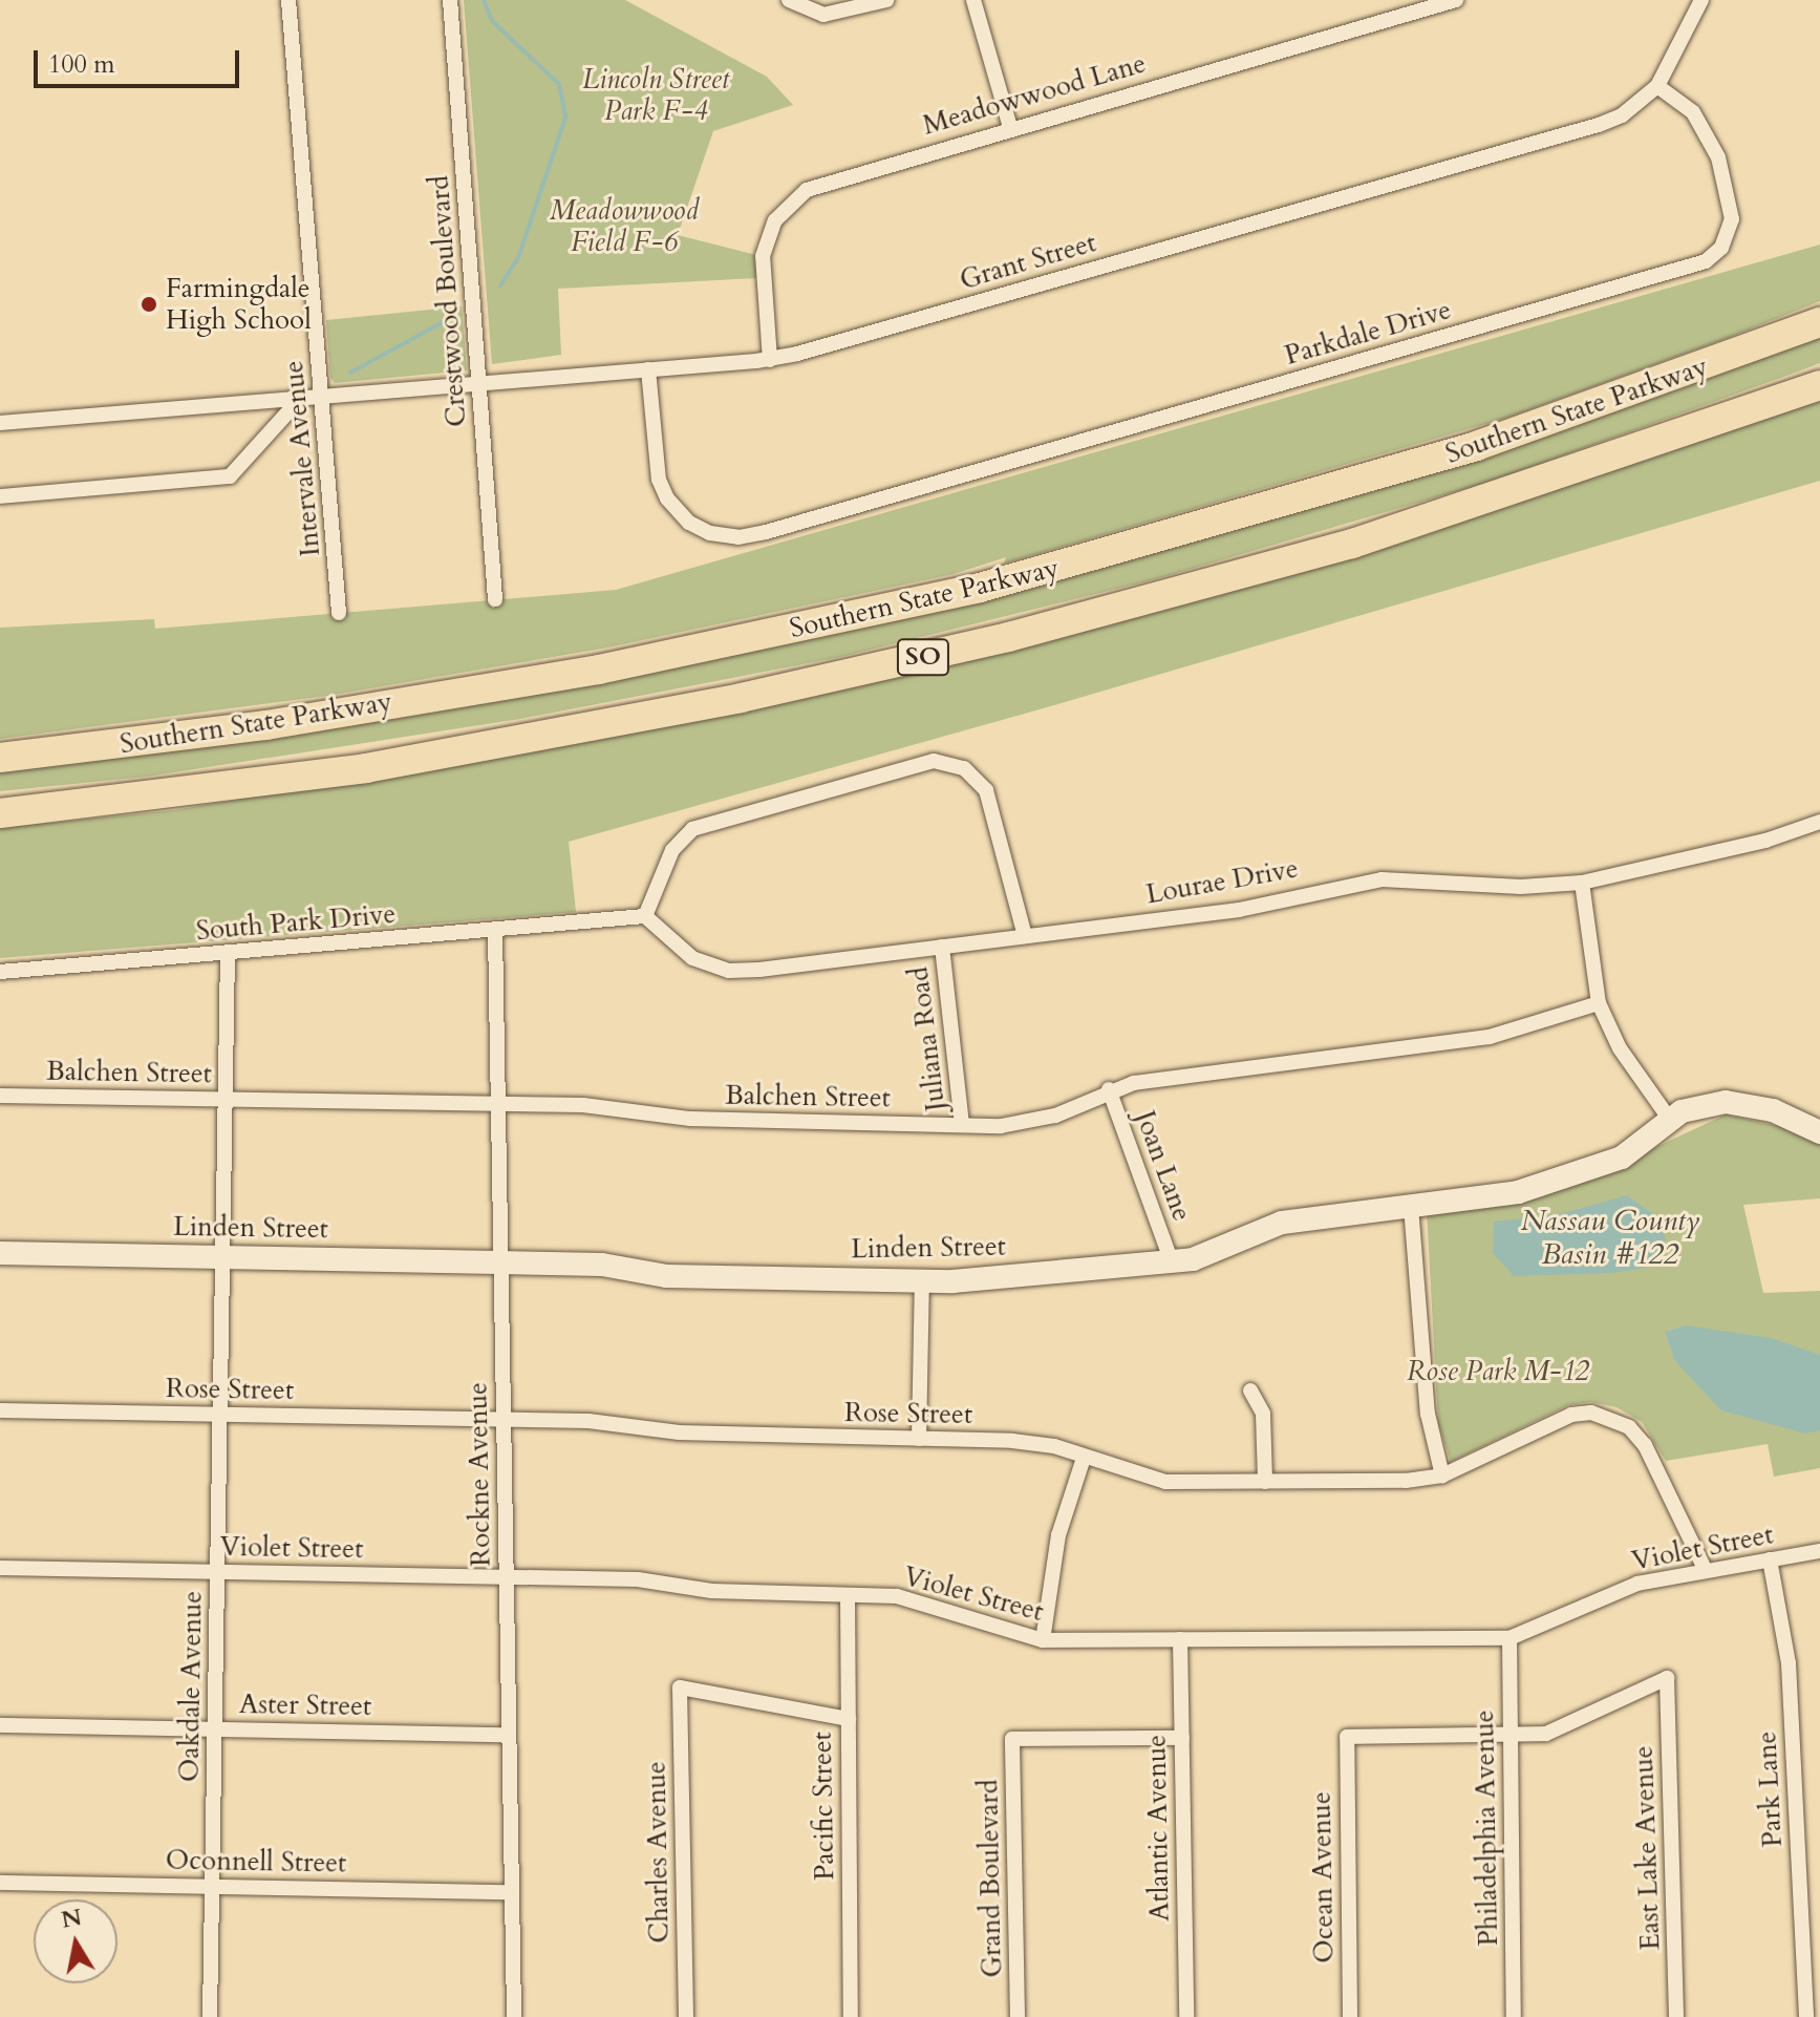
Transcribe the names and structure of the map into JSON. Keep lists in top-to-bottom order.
{
  "streets": {
    "highway": ["Southern State Parkway", "SO"],
    "street": [
      "Meadowwood Lane",
      "Grant Street",
      "Crestwood Boulevard",
      "Parkdale Drive",
      "Intervale Avenue",
      "Lourae Drive",
      "South Park Drive",
      "Juliana Road",
      "Balchen Street",
      "Joan Lane",
      "Linden Street",
      "Rose Street",
      "Rockne Avenue",
      "Violet Street",
      "Oakdale Avenue",
      "Aster Street",
      "Park Lane",
      "Pacific Street",
      "Atlantic Avenue",
      "Philadelphia Avenue",
      "East Lake Avenue",
      "Charles Avenue",
      "Oconnell Street",
      "Ocean Avenue",
      "Grand Boulevard"
    ]
  },
  "crossings": [
    ["Meadowwood Lane", "Grant Street"],
    ["Grant Street", "Crestwood Boulevard"],
    ["Grant Street", "Parkdale Drive"],
    ["Grant Street", "Intervale Avenue"],
    ["Lourae Drive", "South Park Drive"],
    ["Lourae Drive", "Juliana Road"],
    ["South Park Drive", "Rockne Avenue"],
    ["South Park Drive", "Oakdale Avenue"],
    ["Juliana Road", "Balchen Street"],
    ["Balchen Street", "Joan Lane"],
    ["Balchen Street", "Rockne Avenue"],
    ["Balchen Street", "Oakdale Avenue"],
    ["Joan Lane", "Linden Street"],
    ["Linden Street", "Rockne Avenue"],
    ["Linden Street", "Oakdale Avenue"],
    ["Rose Street", "Rockne Avenue"],
    ["Rose Street", "Violet Street"],
    ["Rose Street", "Oakdale Avenue"],
    ["Rockne Avenue", "Violet Street"],
    ["Rockne Avenue", "Aster Street"],
    ["Rockne Avenue", "Oconnell Street"],
    ["Violet Street", "Oakdale Avenue"],
    ["Violet Street", "Park Lane"],
    ["Violet Street", "Pacific Street"],
    ["Violet Street", "Atlantic Avenue"],
    ["Violet Street", "Philadelphia Avenue"],
    ["Oakdale Avenue", "Aster Street"],
    ["Oakdale Avenue", "Oconnell Street"],
    ["Pacific Street", "Charles Avenue"],
    ["Atlantic Avenue", "Grand Boulevard"],
    ["Philadelphia Avenue", "East Lake Avenue"],
    ["Philadelphia Avenue", "Ocean Avenue"],
    ["East Lake Avenue", "Ocean Avenue"]
  ],
  "water": ["Nassau County Basin #122"],
  "parks": ["Lincoln Street Park F-4", "Meadowwood Field F-6", "Rose Park M-12"],
  "places": ["Farmingdale High School"],
  "scale_bar": "100 m",
  "north": "top"
}
